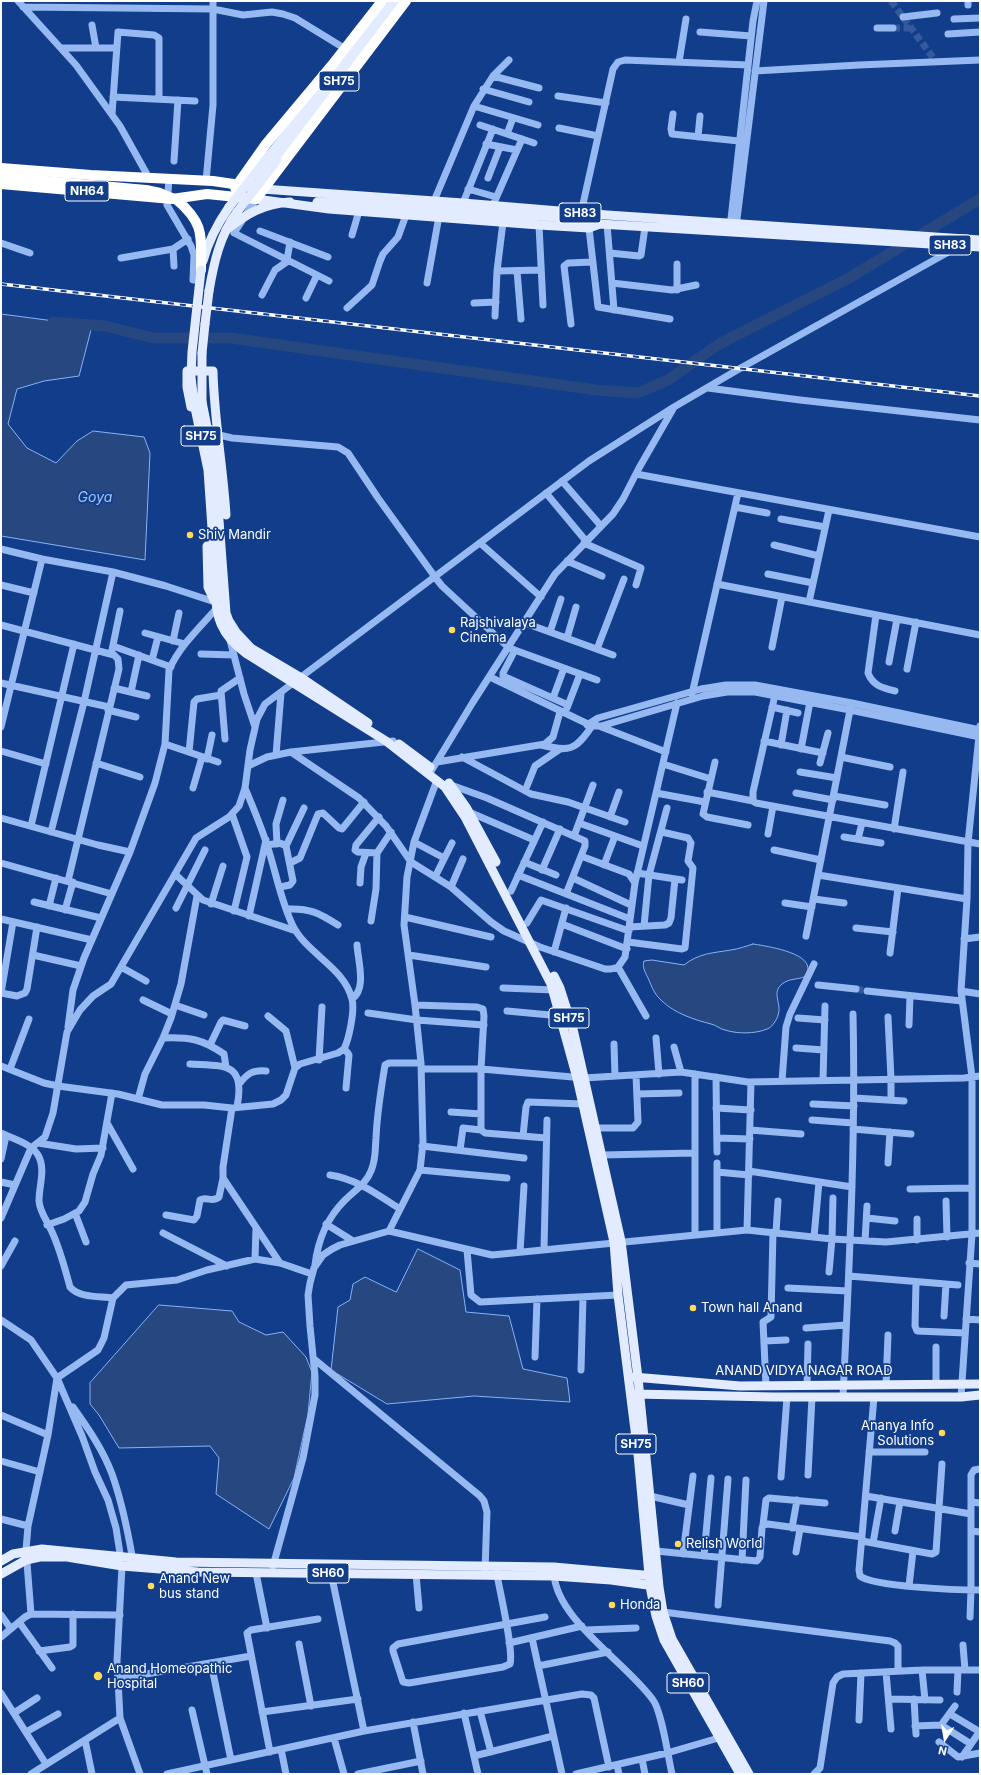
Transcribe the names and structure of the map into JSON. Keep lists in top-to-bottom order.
{
  "streets": {
    "highway": ["NH64"],
    "main road": [
      "SH75",
      "SH83",
      "ANAND VIDYA NAGAR ROAD",
      "SH60"
    ]
  },
  "crossings": [
    ["SH75", "ANAND VIDYA NAGAR ROAD"],
    ["SH75", "SH60"],
    ["NH64", "SH83"]
  ],
  "water": ["Goya"],
  "places": [
    "Shiv Mandir",
    "Rajshivalaya Cinema",
    "Town hall Anand",
    "Ananya Info Solutions",
    "Relish World",
    "Anand New bus stand",
    "Honda",
    "Anand Homeopathic Hospital"
  ],
  "north": "bottom"
}
